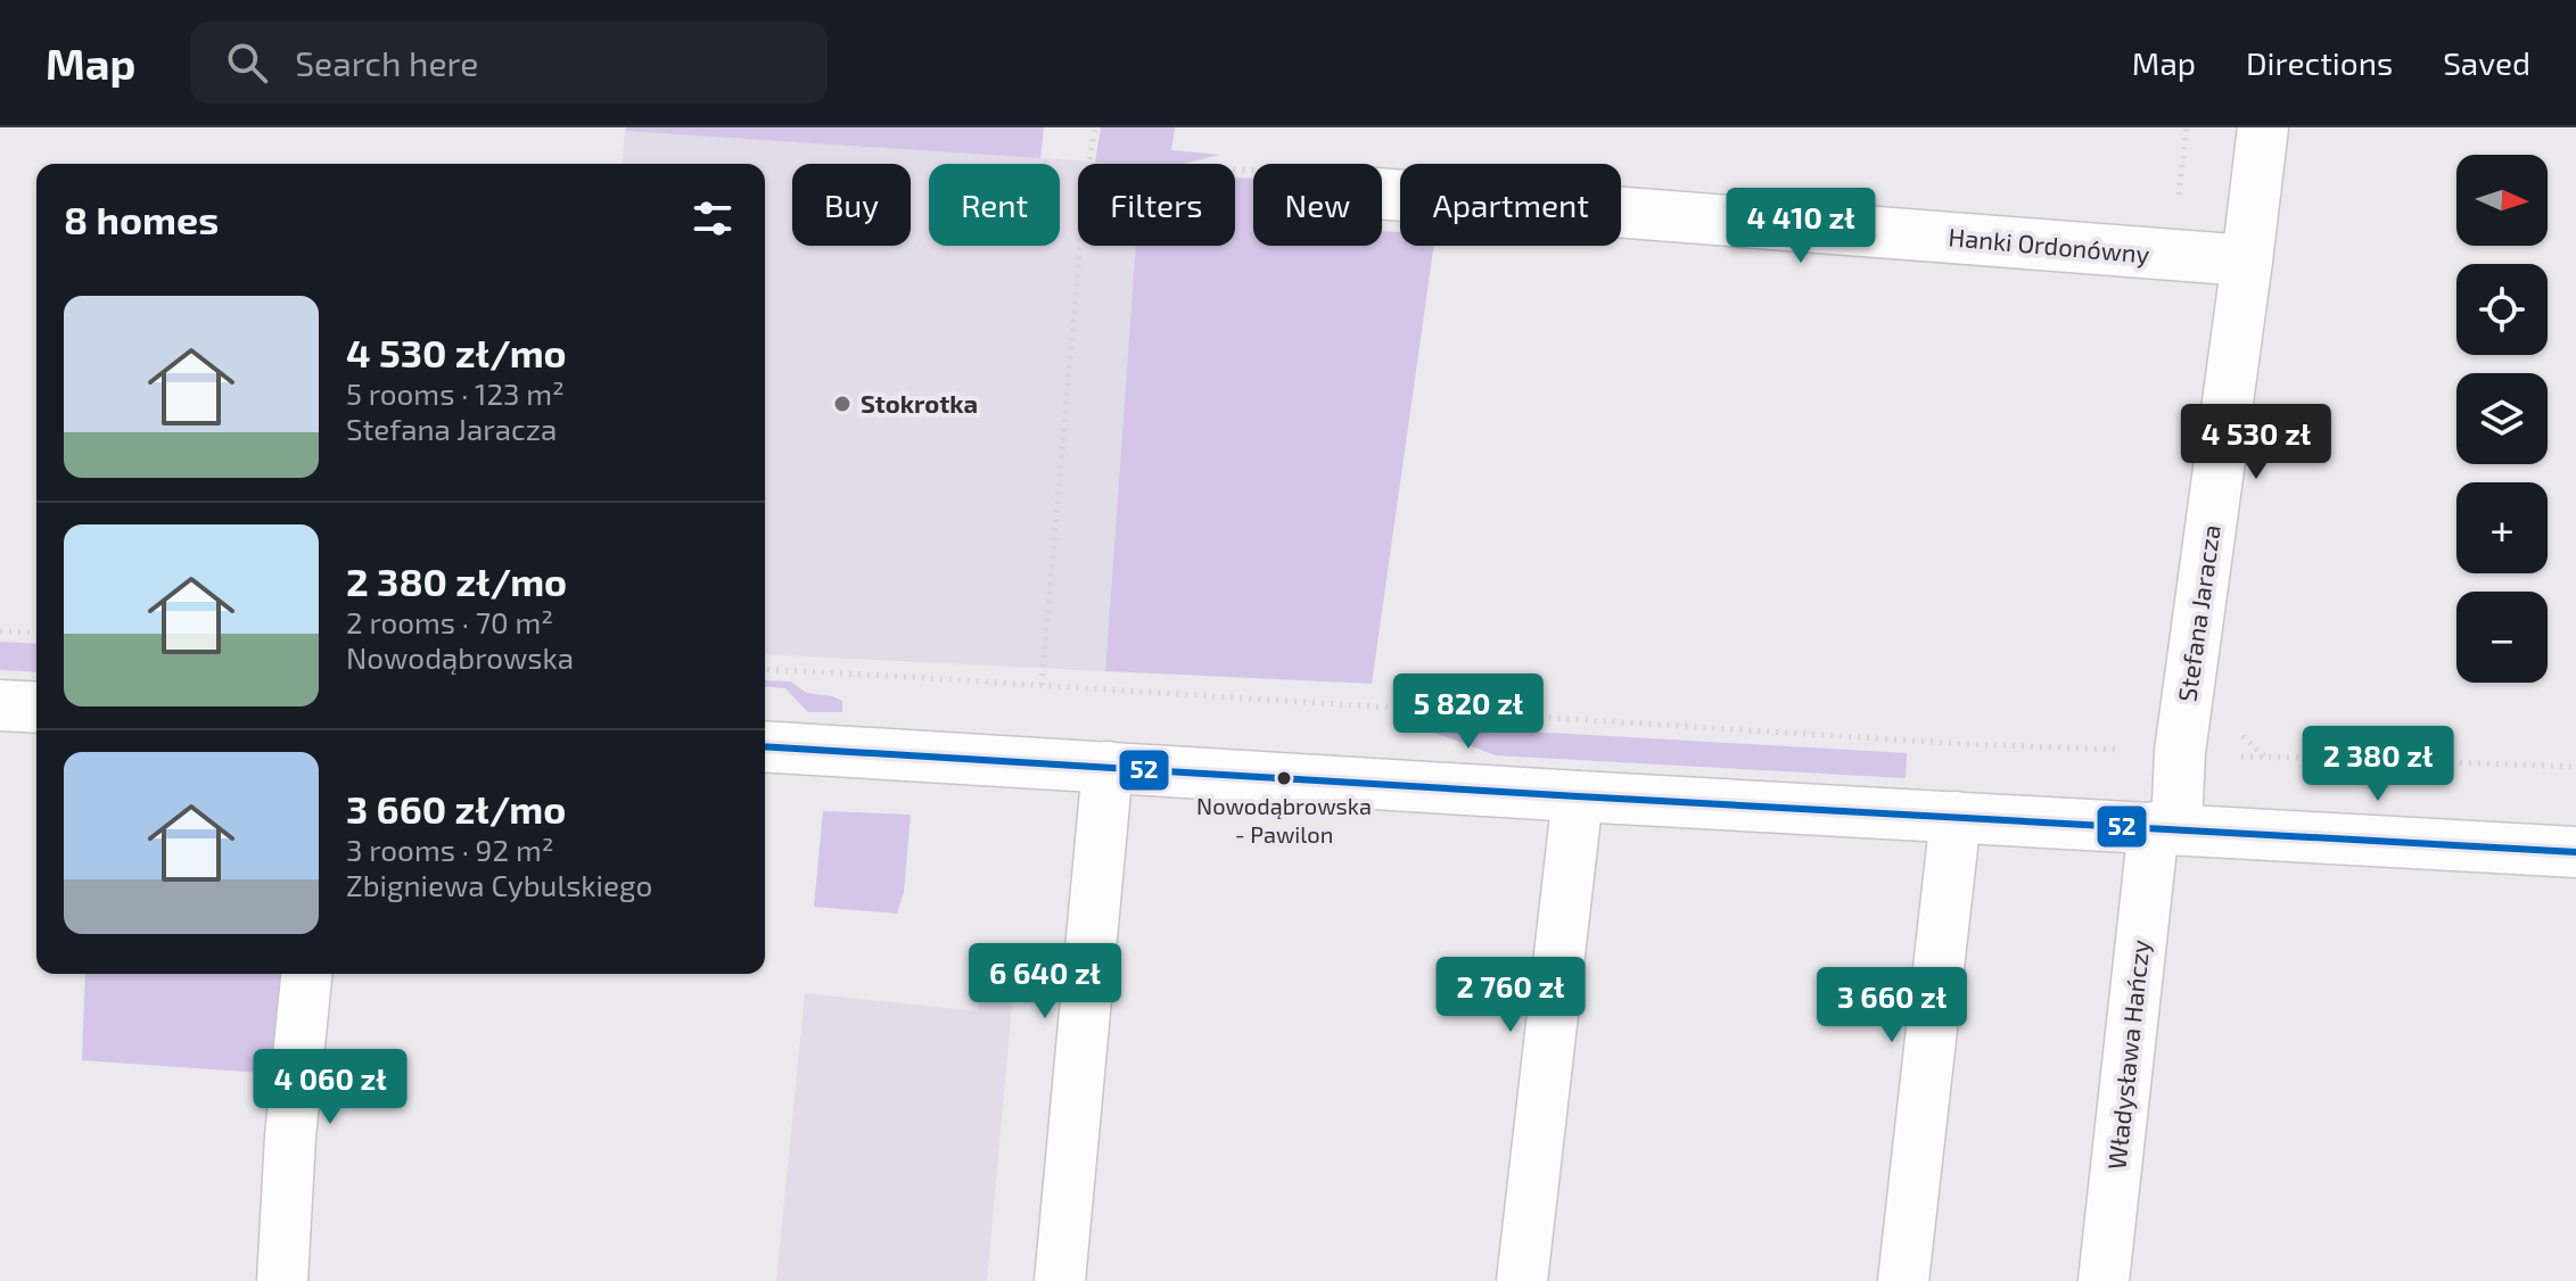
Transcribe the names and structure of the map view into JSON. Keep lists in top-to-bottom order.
{
  "streets": {
    "street": ["Hanki Ordonówny", "Stefana Jaracza", "Władysława Hańczy"]
  },
  "crossings": [
    ["Hanki Ordonówny", "Stefana Jaracza"],
    ["Stefana Jaracza", "Władysława Hańczy"]
  ],
  "places": ["Stokrotka", "Nowodąbrowska - Pawilon"],
  "lines": ["transit line 52"],
  "north": "right",
  "page": {
    "header": "Map",
    "search": "Search here",
    "nav": ["Map", "Directions", "Saved"],
    "map_buttons": ["+", "−"],
    "chip": [
      "Buy",
      "Rent",
      "Filters",
      "New",
      "Apartment"
    ],
    "heading": "8 homes",
    "price": [
      "4 410 zł",
      "4 530 zł",
      "5 820 zł",
      "2 380 zł",
      "6 640 zł",
      "2 760 zł",
      "3 660 zł",
      "4 060 zł"
    ],
    "list": [
      {
        "name": "4 530 zł/mo",
        "note": "5 rooms · 123 m² · Stefana Jaracza"
      },
      {
        "name": "2 380 zł/mo",
        "note": "2 rooms · 70 m² · Nowodąbrowska"
      },
      {
        "name": "3 660 zł/mo",
        "note": "3 rooms · 92 m² · Zbigniewa Cybulskiego"
      }
    ]
  }
}
